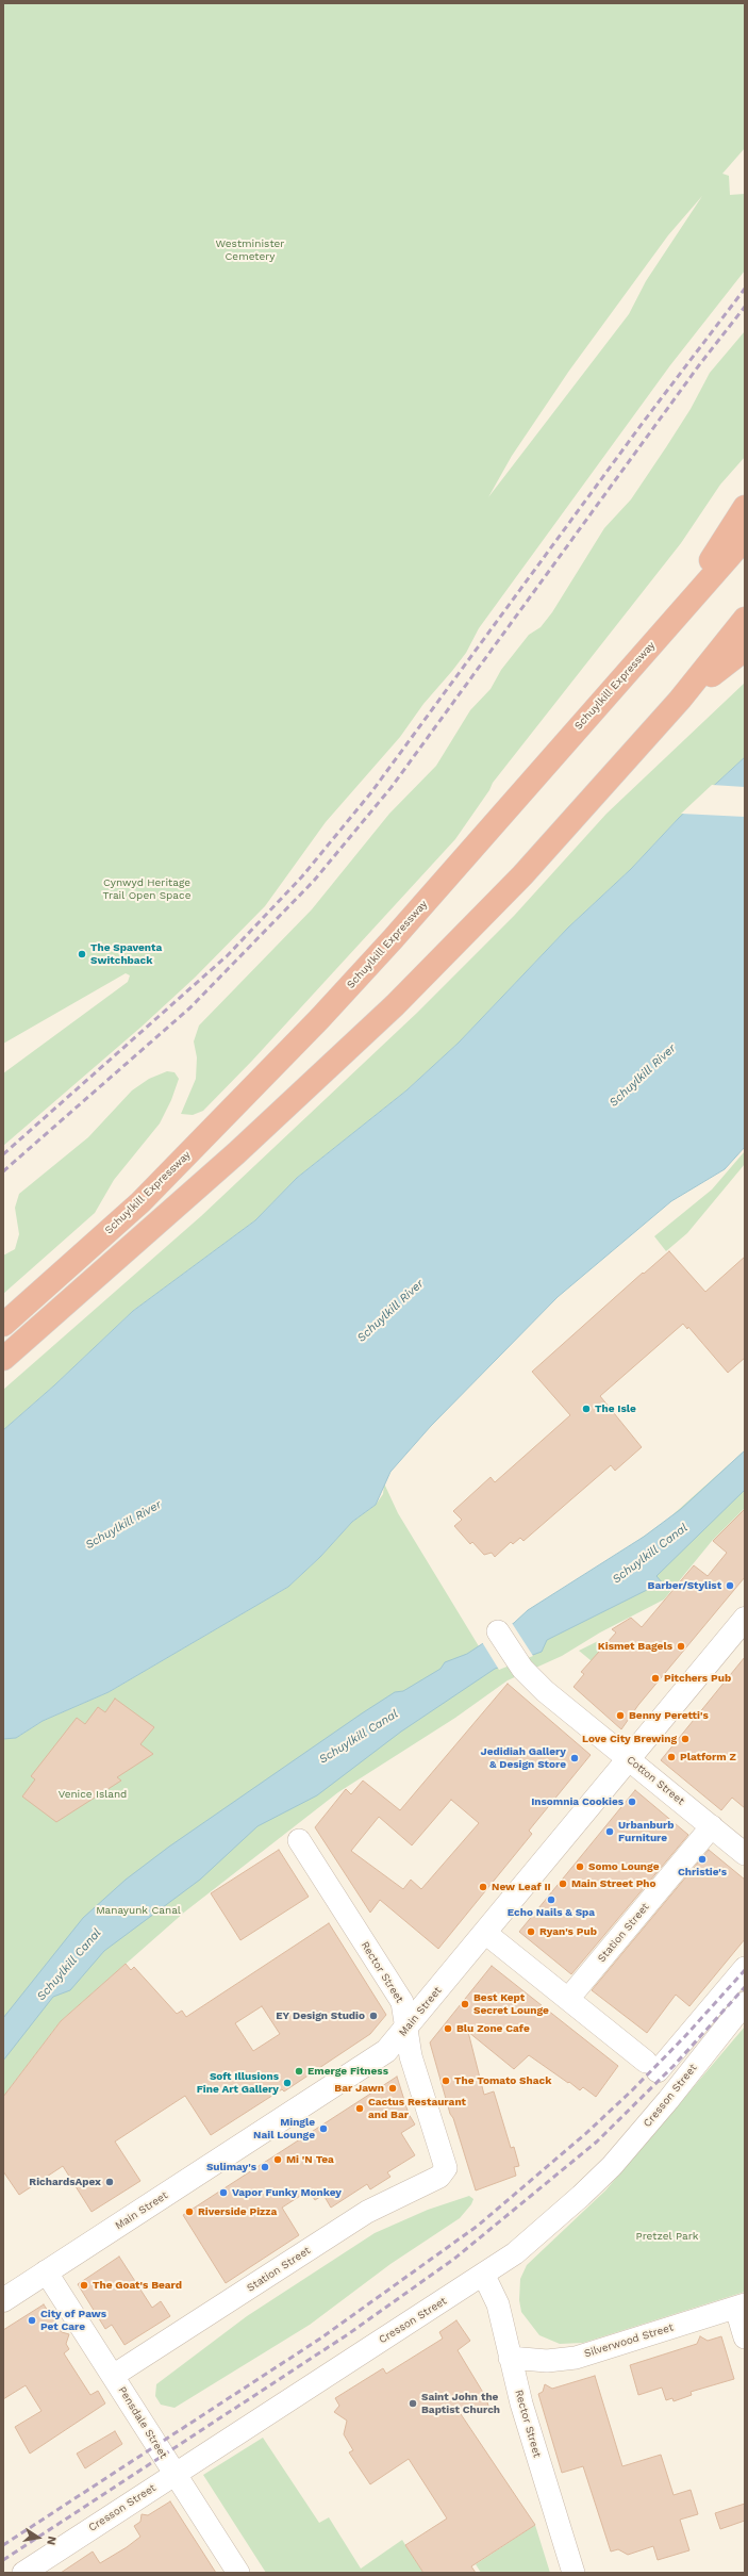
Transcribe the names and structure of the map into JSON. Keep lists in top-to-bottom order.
{
  "streets": {
    "highway": ["Schuylkill Expressway"],
    "street": [
      "Cotton Street",
      "Station Street",
      "Rector Street",
      "Main Street",
      "Cresson Street",
      "Silverwood Street",
      "Pensdale Street"
    ]
  },
  "crossings": [
    ["Cotton Street", "Station Street"],
    ["Cotton Street", "Main Street"],
    ["Station Street", "Rector Street"],
    ["Station Street", "Pensdale Street"],
    ["Rector Street", "Main Street"],
    ["Rector Street", "Cresson Street"],
    ["Rector Street", "Silverwood Street"],
    ["Main Street", "Pensdale Street"],
    ["Cresson Street", "Pensdale Street"]
  ],
  "water": ["Schuylkill River", "Schuylkill Canal"],
  "parks": [
    "Westminister Cemetery",
    "Cynwyd Heritage Trail Open Space",
    "Venice Island",
    "Manayunk Canal",
    "Pretzel Park"
  ],
  "places": [
    "The Spaventa Switchback",
    "The Isle",
    "Barber/Stylist",
    "Kismet Bagels",
    "Pitchers Pub",
    "Benny Peretti's",
    "Love City Brewing",
    "Platform Z",
    "Jedidiah Gallery & Design Store",
    "Insomnia Cookies",
    "Urbanburb Furniture",
    "Christie's",
    "Somo Lounge",
    "Main Street Pho",
    "New Leaf II",
    "Echo Nails & Spa",
    "Ryan's Pub",
    "Best Kept Secret Lounge",
    "EY Design Studio",
    "Blu Zone Cafe",
    "Emerge Fitness",
    "The Tomato Shack",
    "Soft Illusions Fine Art Gallery",
    "Bar Jawn",
    "Cactus Restaurant and Bar",
    "Mingle Nail Lounge",
    "Mi 'N Tea",
    "Sulimay's",
    "RichardsApex",
    "Vapor Funky Monkey",
    "Riverside Pizza",
    "The Goat's Beard",
    "City of Paws Pet Care",
    "Saint John the Baptist Church"
  ],
  "north": "right"
}
